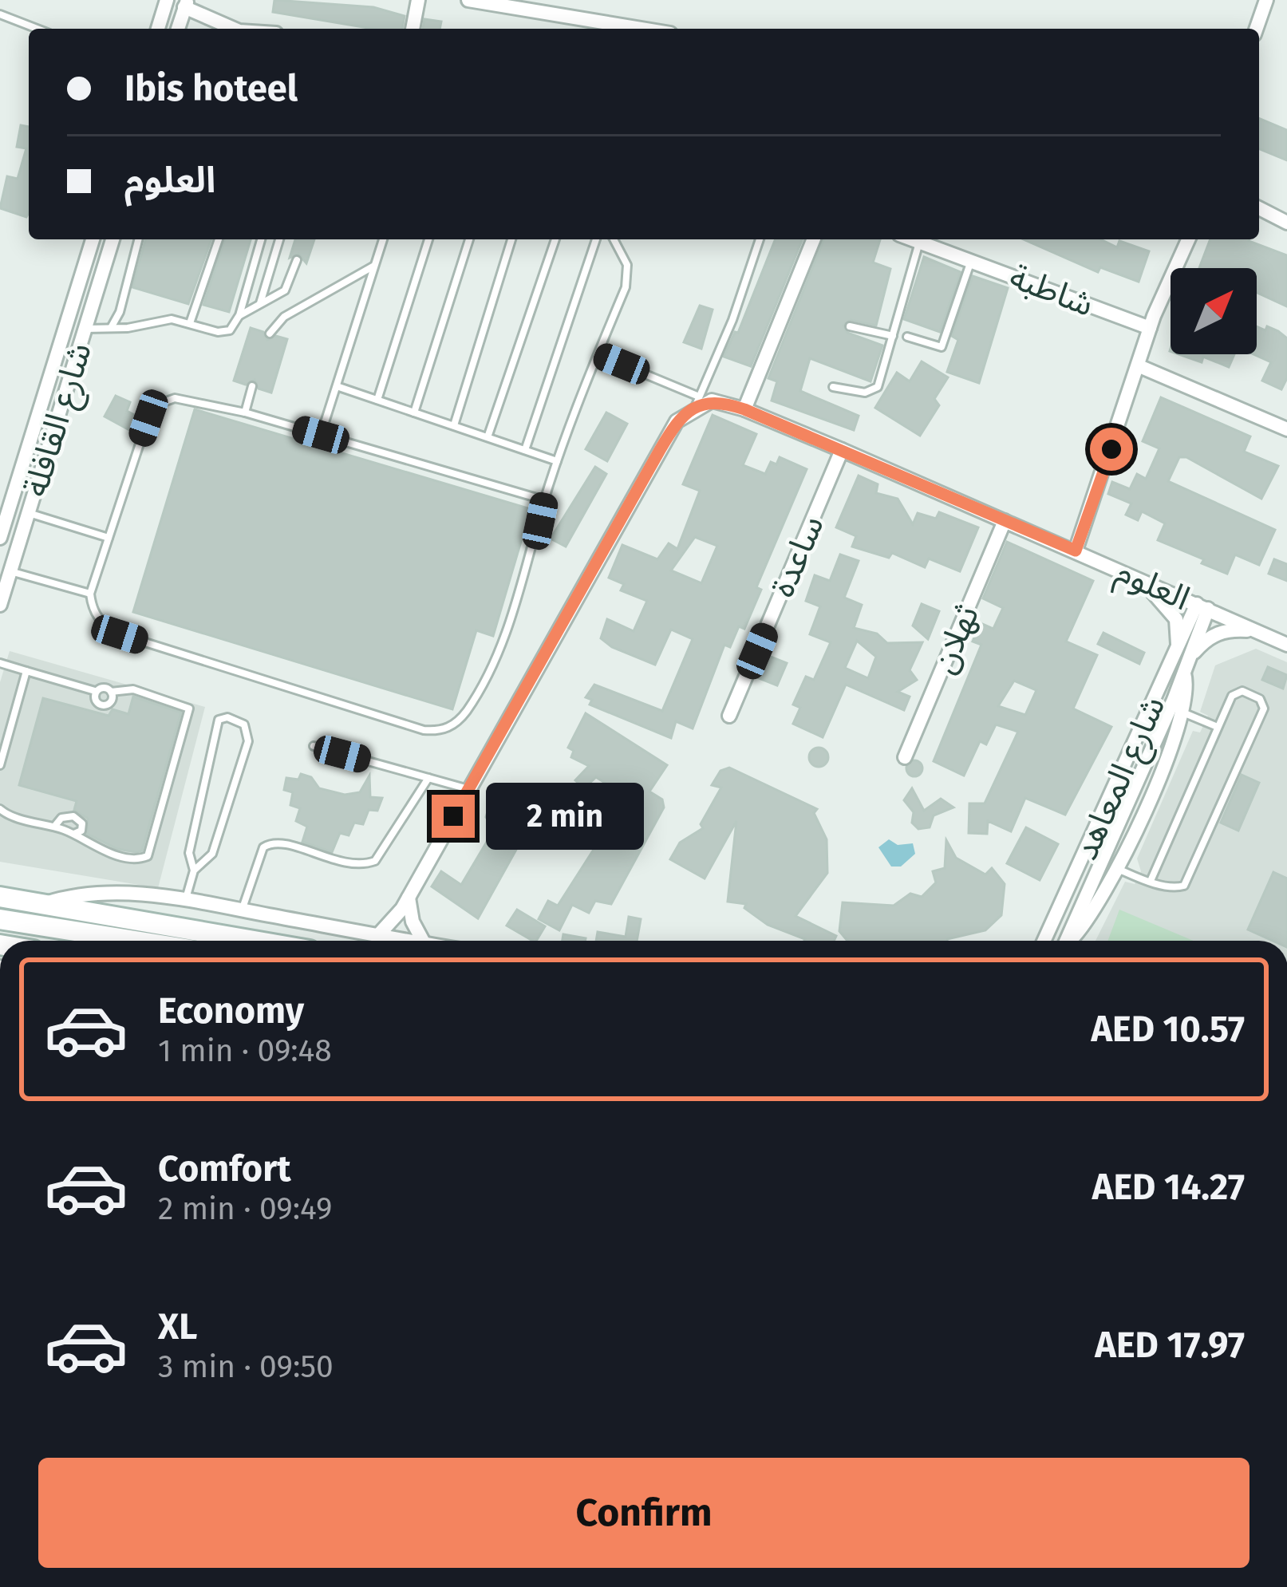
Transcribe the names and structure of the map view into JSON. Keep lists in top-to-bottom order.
{
  "streets": {
    "street": [
      "شاطبة",
      "شارع القافلة",
      "ساعدة",
      "العلوم",
      "ثهلان",
      "شارع المعاهد"
    ]
  },
  "crossings": [
    ["ساعدة", "العلوم"],
    ["العلوم", "ثهلان"],
    ["العلوم", "شارع المعاهد"]
  ],
  "north": "top right",
  "page": {
    "banner": ["Ibis hoteel", "العلوم"],
    "bubble": "2 min",
    "list": [
      {
        "name": "Economy",
        "note": "1 min · 09:48",
        "value": "AED 10.57"
      },
      {
        "name": "Comfort",
        "note": "2 min · 09:49",
        "value": "AED 14.27"
      },
      {
        "name": "XL",
        "note": "3 min · 09:50",
        "value": "AED 17.97"
      }
    ],
    "buttons": "Confirm"
  }
}
